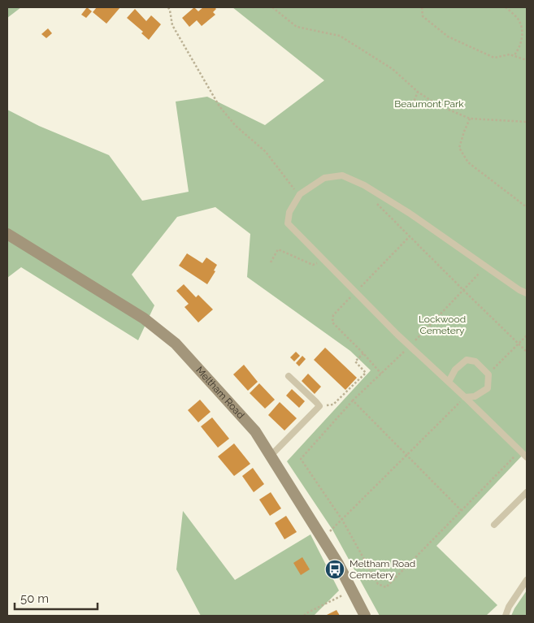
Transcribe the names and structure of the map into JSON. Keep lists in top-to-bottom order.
{
  "streets": {
    "main road": ["Meltham Road"]
  },
  "parks": ["Beaumont Park", "Lockwood Cemetery"],
  "places": {
    "bus stop": ["Meltham Road Cemetery"]
  },
  "scale_bar": "50 m"
}
